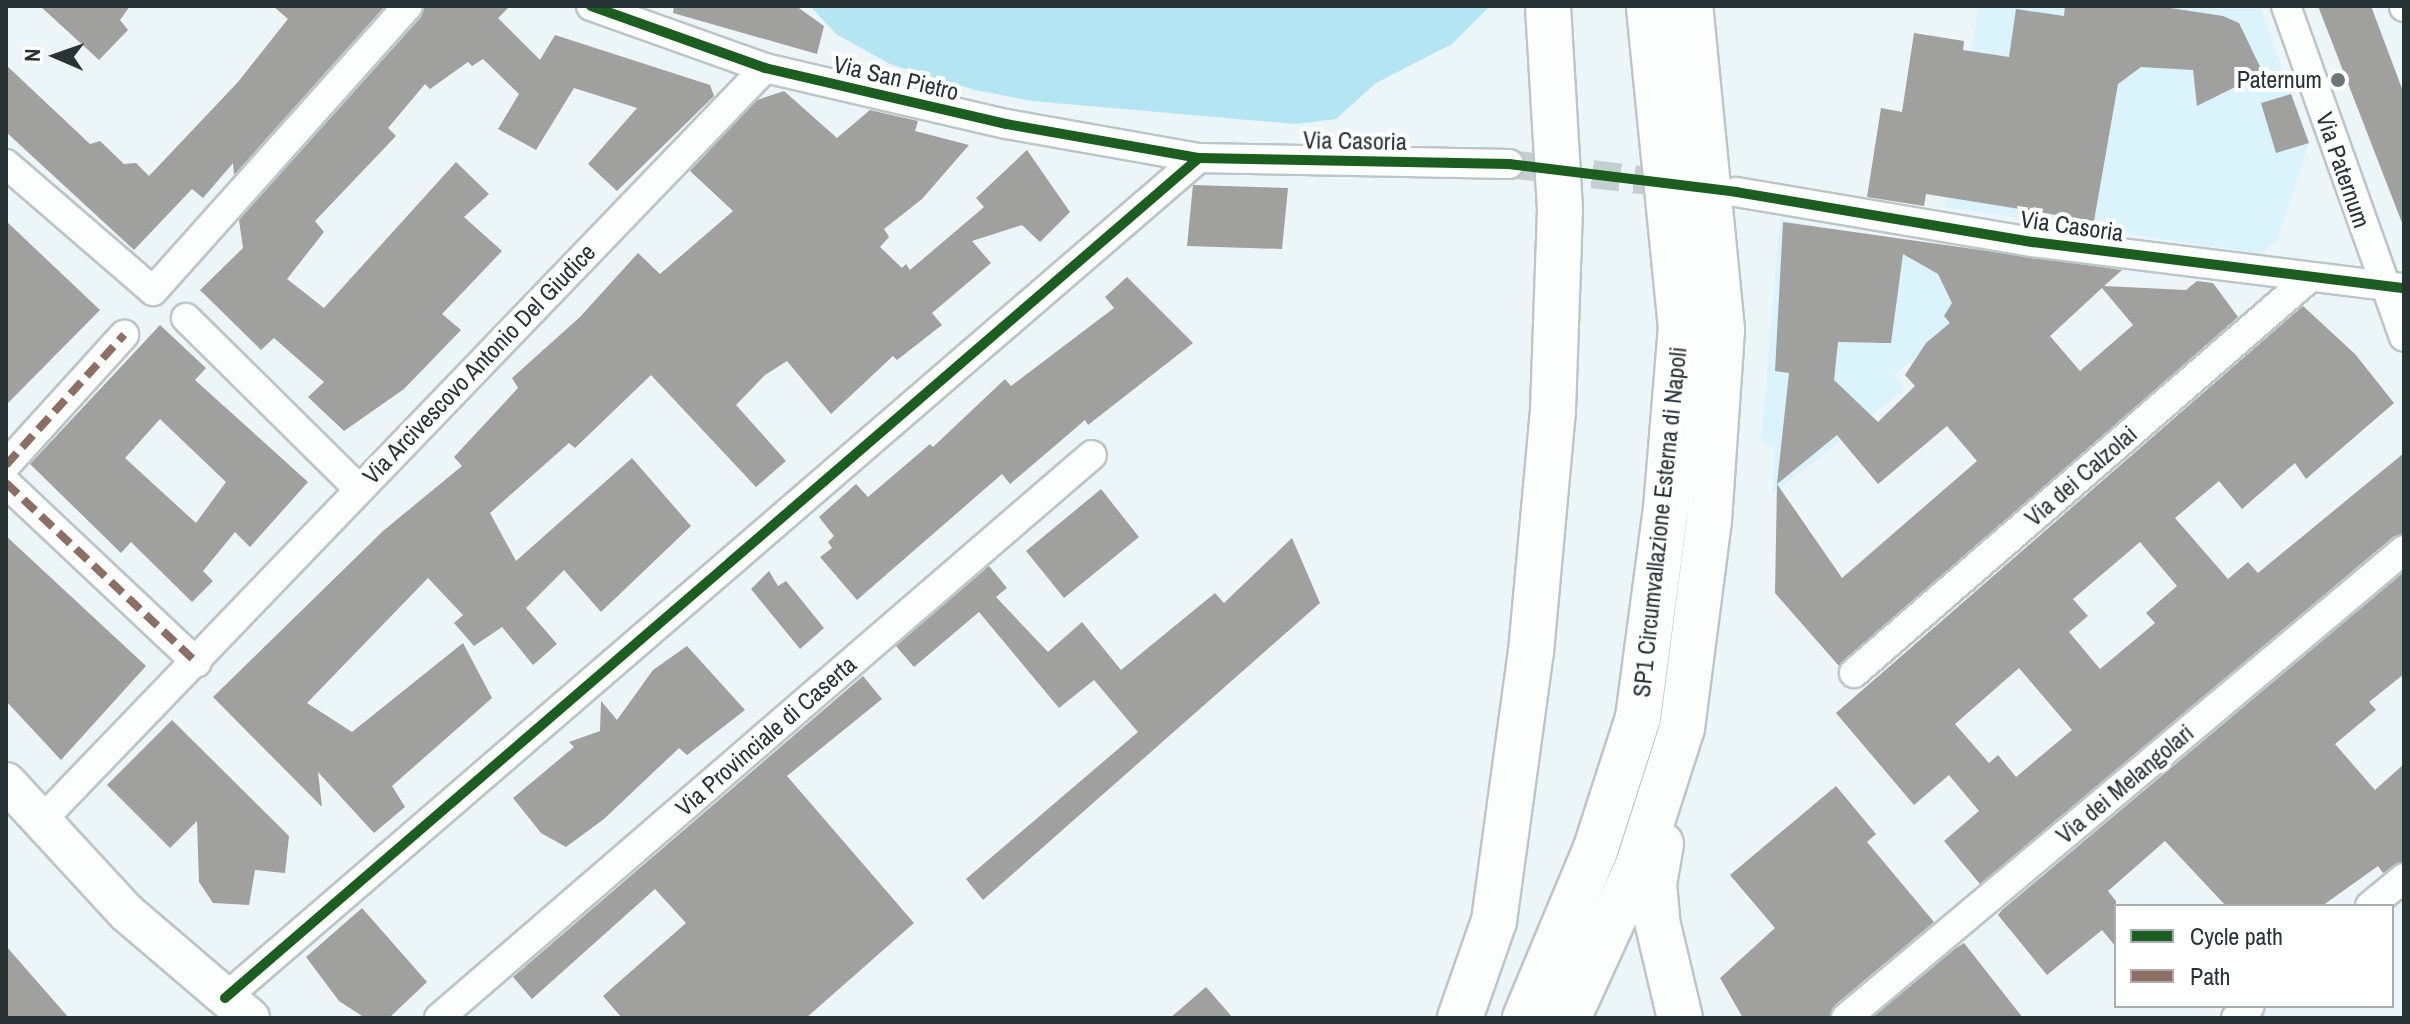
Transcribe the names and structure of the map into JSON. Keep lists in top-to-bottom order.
{
  "streets": {
    "highway": ["SP1 Circumvallazione Esterna di Napoli"],
    "street": [
      "Via San Pietro",
      "Via Casoria",
      "Via Paternum",
      "Via Arcivescovo Antonio Del Giudice",
      "Via dei Calzolai",
      "Via Provinciale di Caserta",
      "Via dei Melangolari"
    ]
  },
  "crossings": [
    ["Via San Pietro", "Via Casoria"],
    ["Via San Pietro", "Via Arcivescovo Antonio Del Giudice"],
    ["Via Casoria", "Via Paternum"],
    ["Via Casoria", "Via dei Calzolai"]
  ],
  "places": ["Paternum"],
  "legend": ["Cycle path", "Path"],
  "north": "left"
}
